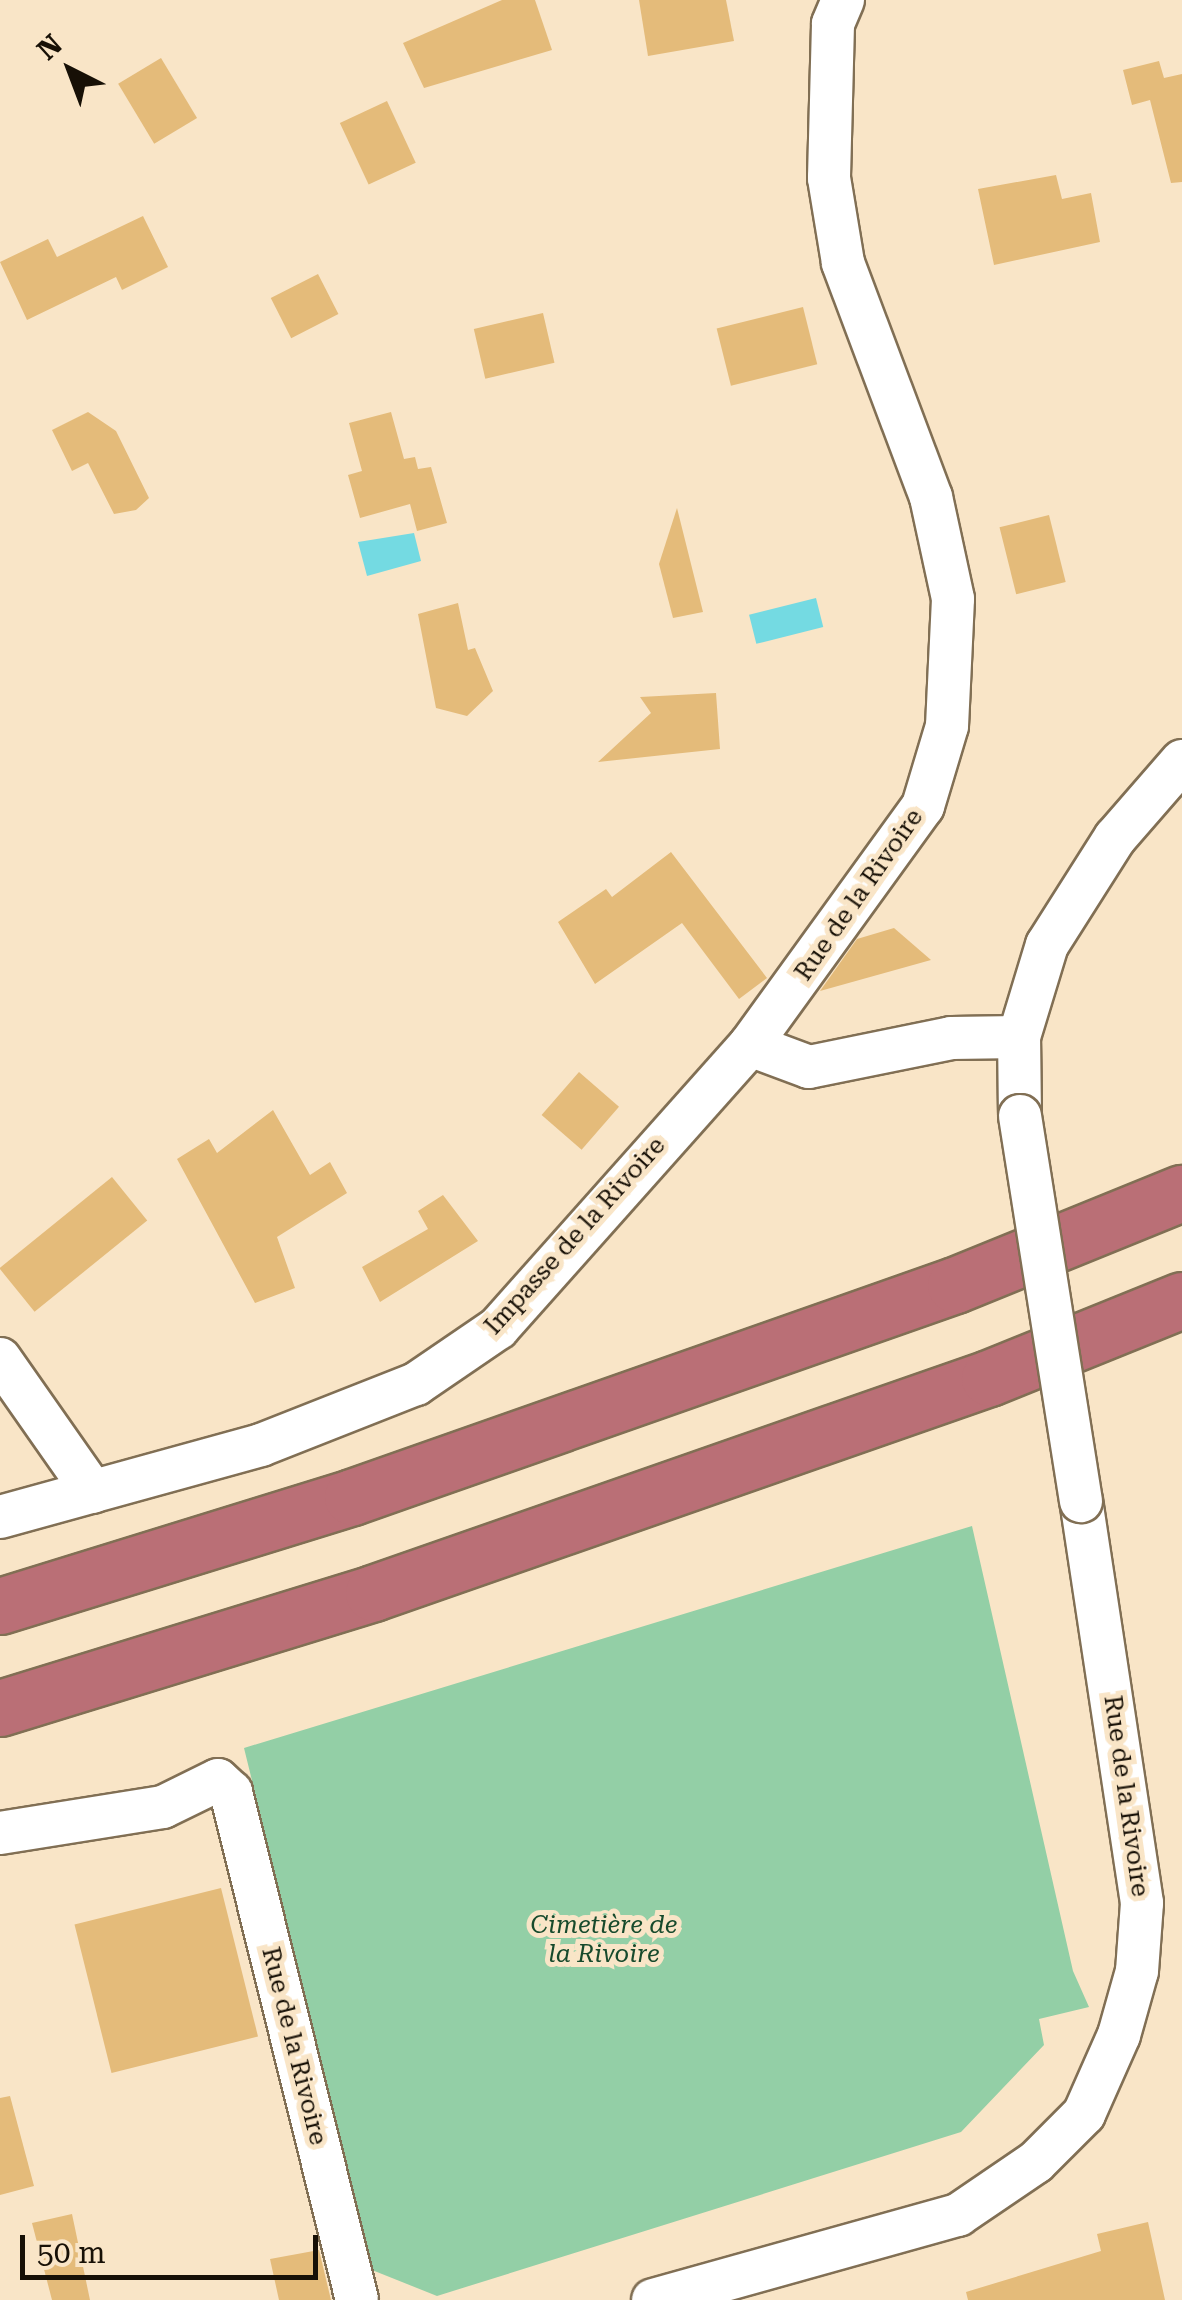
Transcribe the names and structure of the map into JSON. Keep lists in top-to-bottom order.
{
  "streets": {
    "street": ["Rue de la Rivoire", "Impasse de la Rivoire"]
  },
  "crossings": [
    ["Rue de la Rivoire", "Impasse de la Rivoire"]
  ],
  "parks": ["Cimetière de la Rivoire"],
  "scale_bar": "50 m",
  "north": "top left"
}
